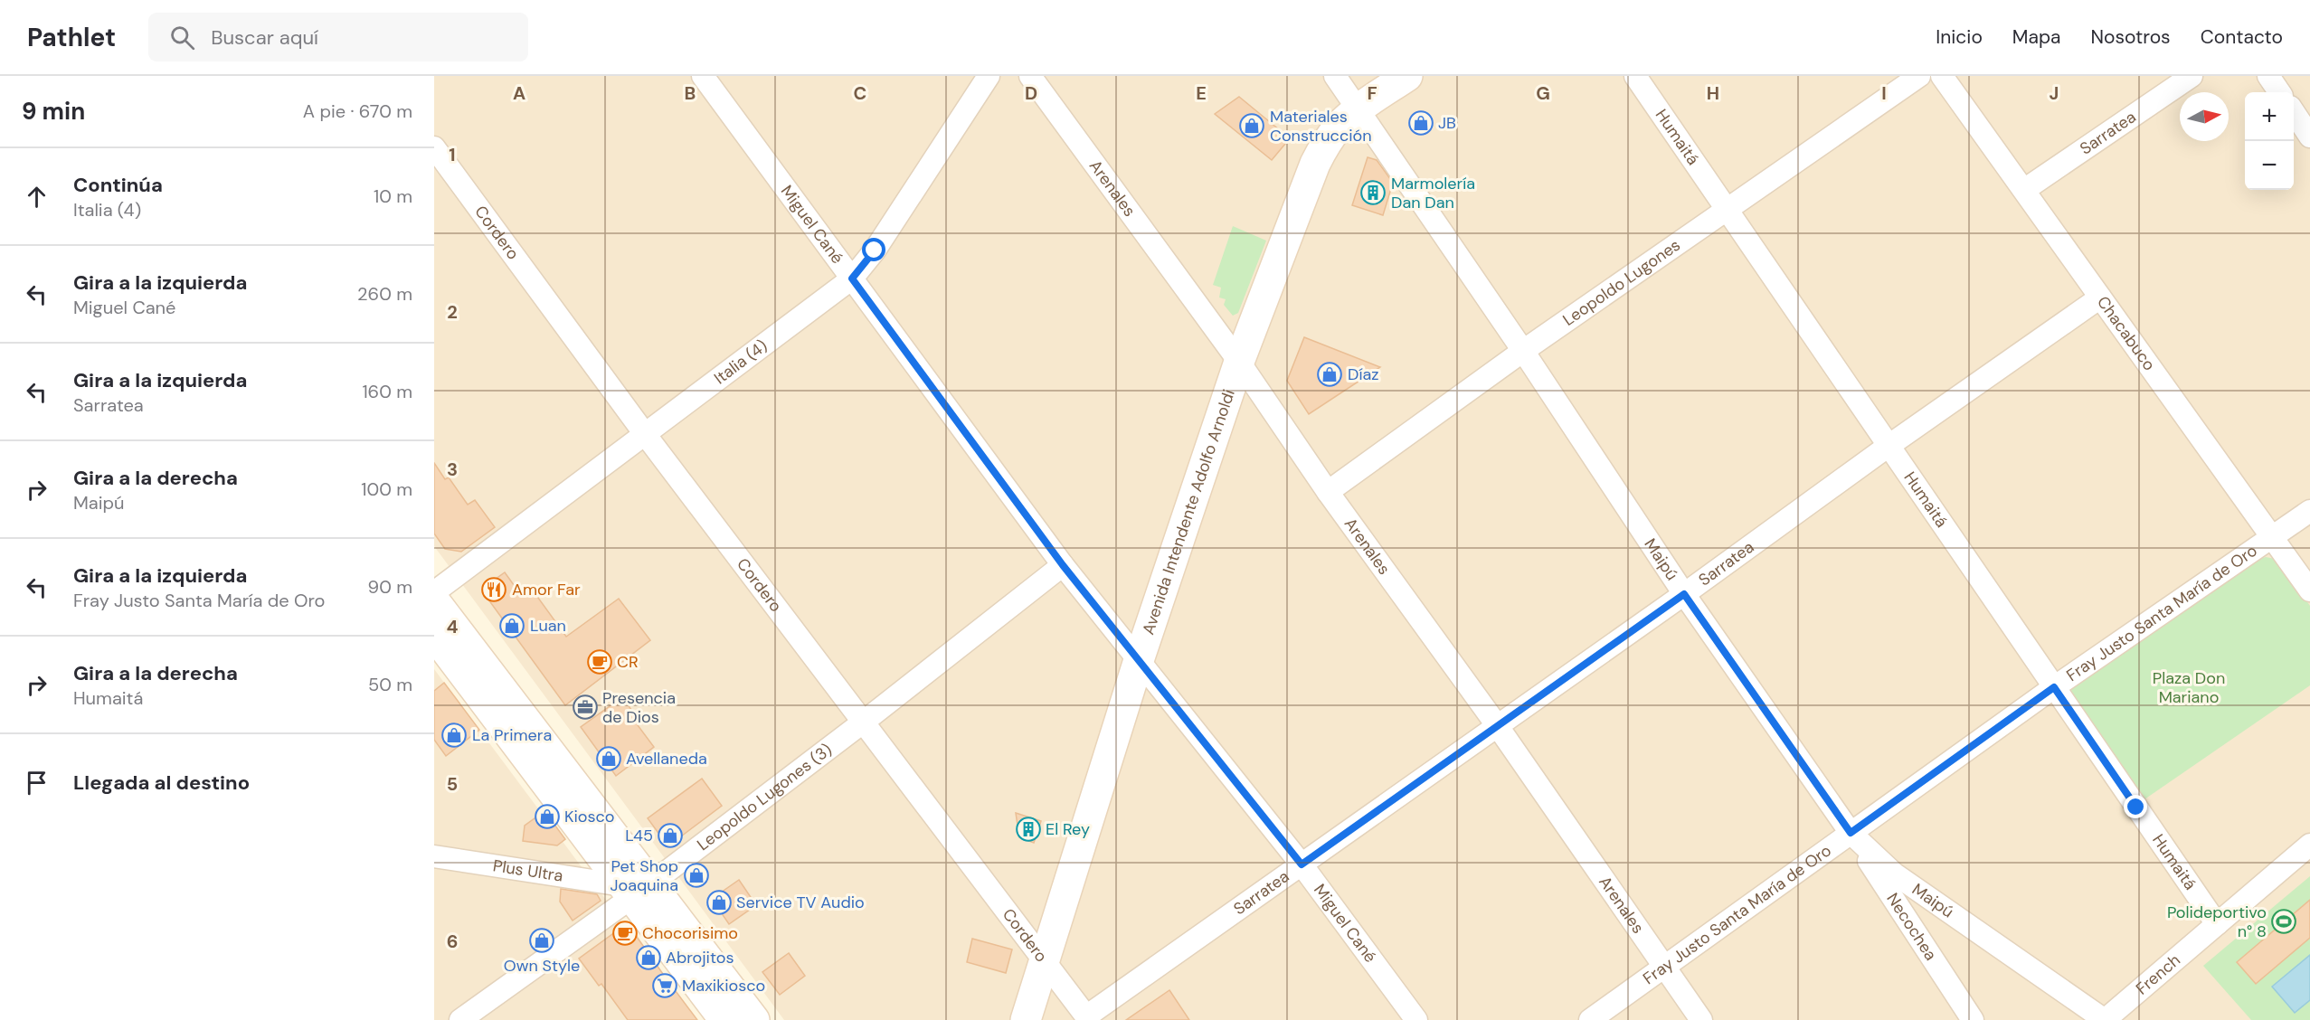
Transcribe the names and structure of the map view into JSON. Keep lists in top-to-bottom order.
{
  "streets": {
    "main road": ["Avenida Intendente Adolfo Arnoldi"],
    "street": [
      "Sarratea",
      "Humaitá",
      "Arenales",
      "Miguel Cané",
      "Cordero",
      "Leopoldo Lugones",
      "Chacabuco",
      "Italia (4)",
      "Maipú",
      "Fray Justo Santa María de Oro",
      "Leopoldo Lugones (3)",
      "Plus Ultra",
      "Necochea",
      "French"
    ]
  },
  "crossings": [
    ["Sarratea", "Humaitá"],
    ["Sarratea", "Arenales"],
    ["Sarratea", "Miguel Cané"],
    ["Sarratea", "Cordero"],
    ["Sarratea", "Chacabuco"],
    ["Sarratea", "Maipú"],
    ["Humaitá", "Leopoldo Lugones"],
    ["Humaitá", "Fray Justo Santa María de Oro"],
    ["Humaitá", "French"],
    ["Arenales", "Leopoldo Lugones"],
    ["Arenales", "Avenida Intendente Adolfo Arnoldi"],
    ["Arenales", "Fray Justo Santa María de Oro"],
    ["Miguel Cané", "Italia (4)"],
    ["Miguel Cané", "Avenida Intendente Adolfo Arnoldi"],
    ["Miguel Cané", "Leopoldo Lugones (3)"],
    ["Cordero", "Italia (4)"],
    ["Cordero", "Avenida Intendente Adolfo Arnoldi"],
    ["Cordero", "Leopoldo Lugones (3)"],
    ["Leopoldo Lugones", "Maipú"],
    ["Chacabuco", "Fray Justo Santa María de Oro"],
    ["Avenida Intendente Adolfo Arnoldi", "Maipú"],
    ["Maipú", "Fray Justo Santa María de Oro"],
    ["Maipú", "Necochea"],
    ["Maipú", "French"],
    ["Fray Justo Santa María de Oro", "Necochea"],
    ["Leopoldo Lugones (3)", "Plus Ultra"]
  ],
  "parks": ["Plaza Don Mariano"],
  "places": {
    "shop": [
      "JB",
      "Materiales Construcción",
      "Díaz",
      "Luan",
      "La Primera",
      "Avellaneda",
      "Kiosco",
      "L45",
      "Pet Shop Joaquina",
      "Service TV Audio",
      "Own Style",
      "Abrojitos"
    ],
    "building": ["Marmolería Dan Dan", "El Rey"],
    "restaurant": ["Amor Far"],
    "cafe": ["CR", "Chocorisimo"],
    "office": ["Presencia de Dios"],
    "sports": ["Polideportivo n° 8"],
    "supermarket": ["Maxikiosco"]
  },
  "north": "right",
  "page": {
    "header": "Pathlet",
    "search": "Buscar aquí",
    "nav": [
      "Inicio",
      "Mapa",
      "Nosotros",
      "Contacto"
    ],
    "heading": ["9 min", "A pie · 670 m"],
    "map_buttons": ["+", "−"],
    "list": [
      ["Continúa", "Italia (4)", "10 m"],
      ["Gira a la izquierda", "Miguel Cané", "260 m"],
      ["Gira a la izquierda", "Sarratea", "160 m"],
      ["Gira a la derecha", "Maipú", "100 m"],
      ["Gira a la izquierda", "Fray Justo Santa María de Oro", "90 m"],
      ["Gira a la derecha", "Humaitá", "50 m"],
      "Llegada al destino"
    ]
  },
  "grid": {
    "columns": [
      "A",
      "B",
      "C",
      "D",
      "E",
      "F",
      "G",
      "H",
      "I",
      "J"
    ],
    "rows": [
      "1",
      "2",
      "3",
      "4",
      "5",
      "6"
    ]
  }
}
